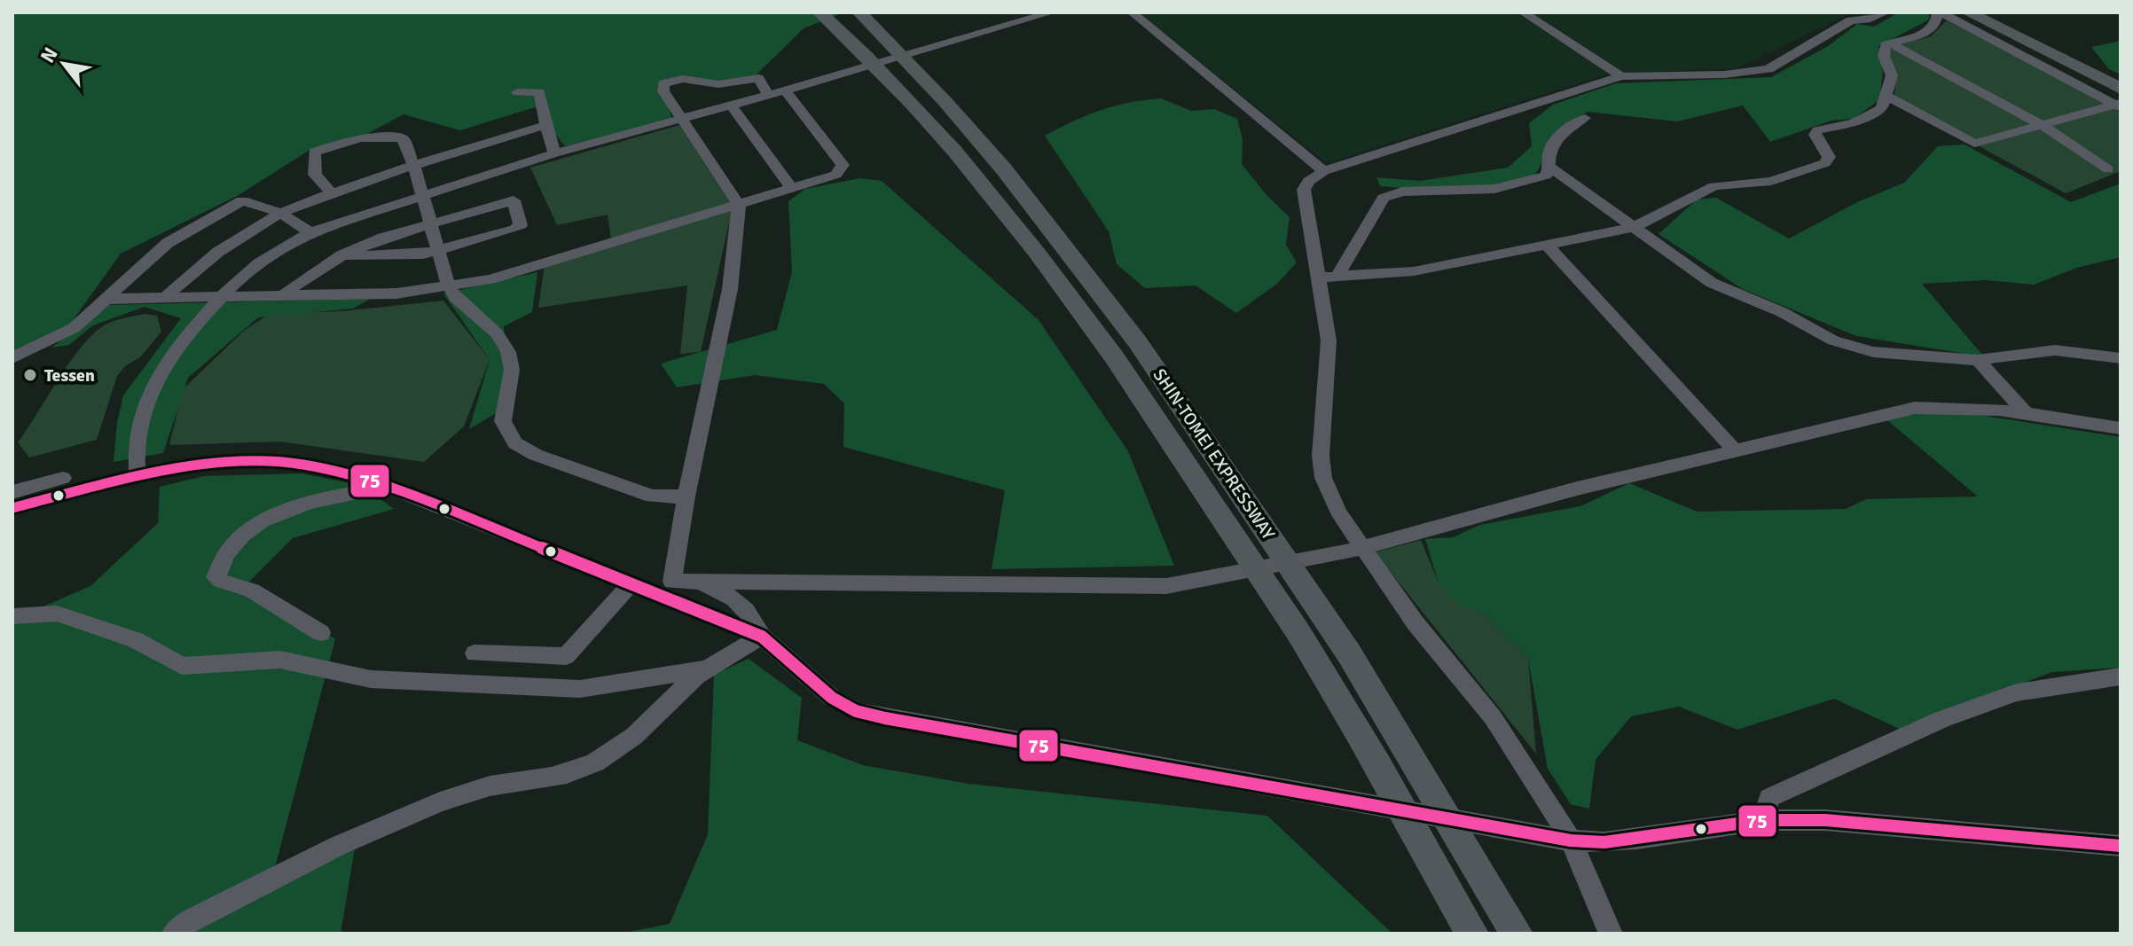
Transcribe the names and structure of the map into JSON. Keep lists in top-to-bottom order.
{
  "streets": {
    "highway": ["SHIN-TOMEI EXPRESSWAY"]
  },
  "places": ["Tessen"],
  "lines": ["transit line 75"],
  "north": "top left"
}
